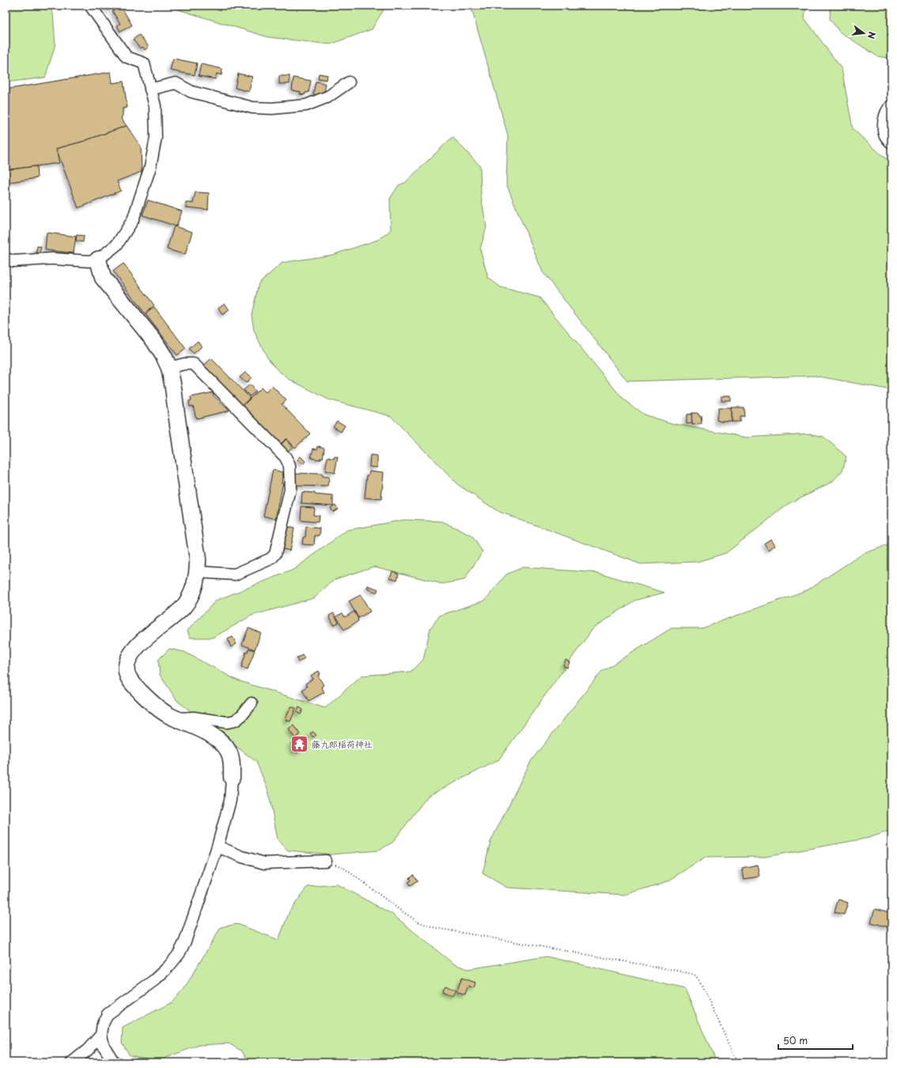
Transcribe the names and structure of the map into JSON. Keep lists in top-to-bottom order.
{
  "places": {
    "temple": ["藤九郎稲荷神社"]
  },
  "scale_bar": "50 m",
  "north": "right"
}
